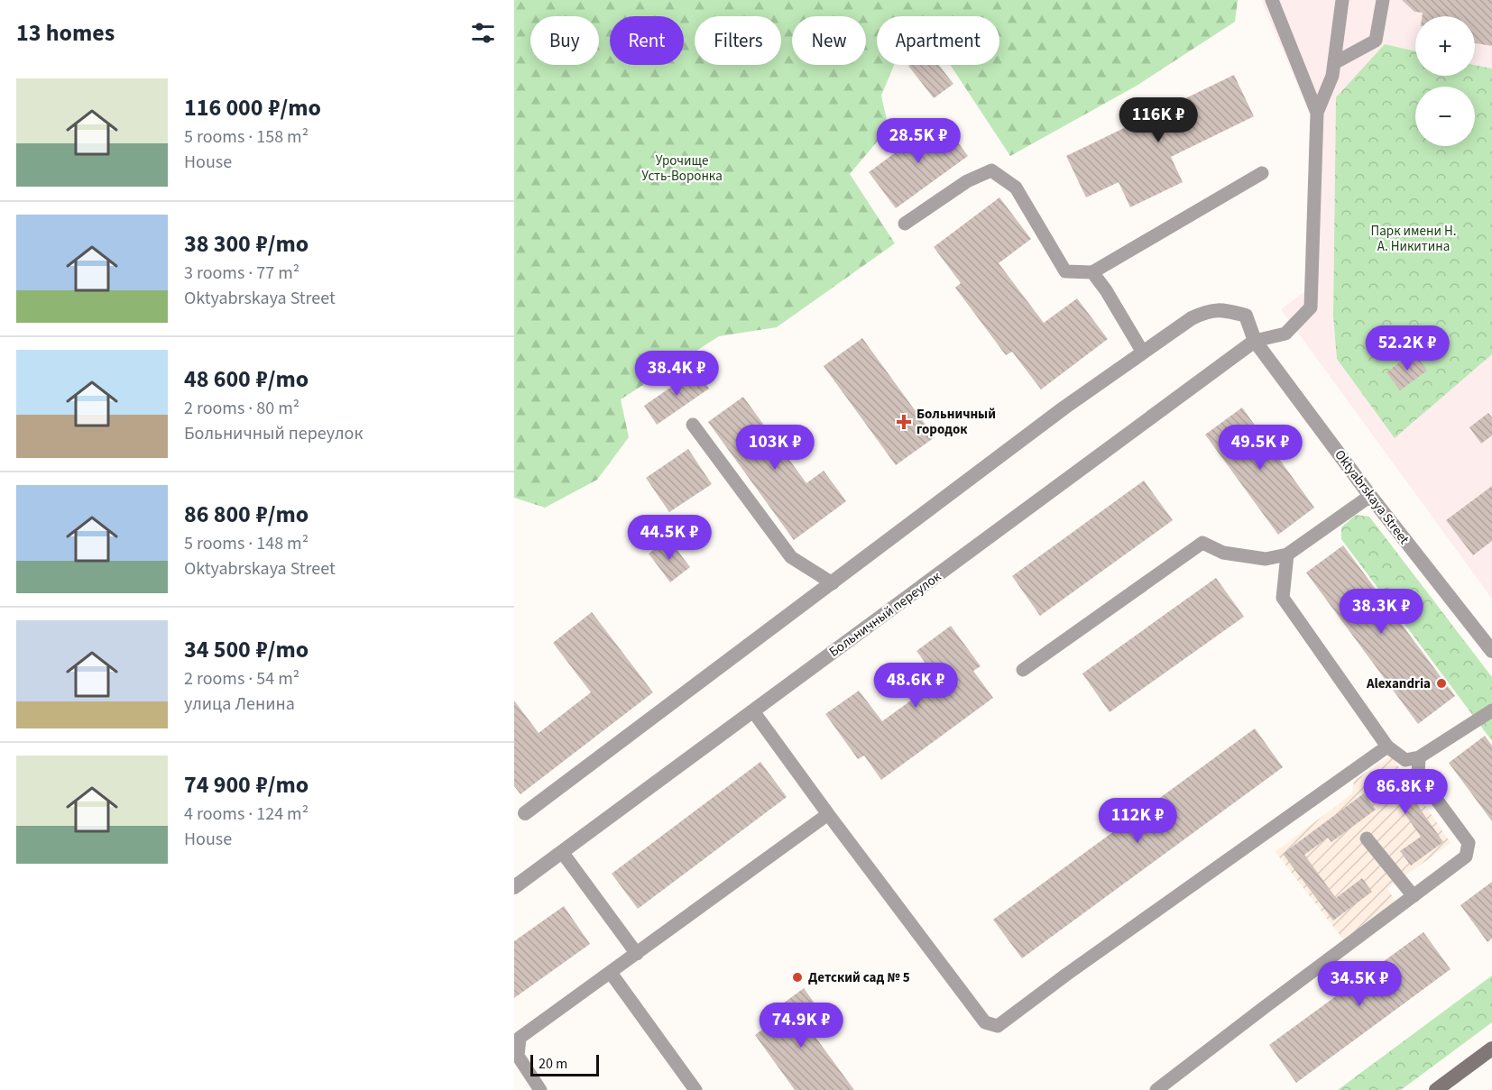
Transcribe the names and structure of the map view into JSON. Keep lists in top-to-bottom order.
{
  "streets": {
    "street": ["Oktyabrskaya Street", "Больничный переулок"]
  },
  "crossings": [
    ["Oktyabrskaya Street", "Больничный переулок"]
  ],
  "parks": ["Урочище Усть-Воронка", "Парк имени Н. А. Никитина"],
  "places": {
    "health": ["Больничный городок"],
    "other": ["Alexandria", "Детский сад № 5"]
  },
  "scale_bar": "20 m",
  "page": {
    "heading": "13 homes",
    "map_buttons": ["+", "−"],
    "chip": [
      "Buy",
      "Rent",
      "Filters",
      "New",
      "Apartment"
    ],
    "list": [
      {
        "name": "116 000 ₽/mo",
        "note": "5 rooms · 158 m² · House"
      },
      {
        "name": "38 300 ₽/mo",
        "note": "3 rooms · 77 m² · Oktyabrskaya Street"
      },
      {
        "name": "48 600 ₽/mo",
        "note": "2 rooms · 80 m² · Больничный переулок"
      },
      {
        "name": "86 800 ₽/mo",
        "note": "5 rooms · 148 m² · Oktyabrskaya Street"
      },
      {
        "name": "34 500 ₽/mo",
        "note": "2 rooms · 54 m² · улица Ленина"
      },
      {
        "name": "74 900 ₽/mo",
        "note": "4 rooms · 124 m² · House"
      }
    ],
    "price": [
      "116K ₽",
      "28.5K ₽",
      "52.2K ₽",
      "38.4K ₽",
      "103K ₽",
      "49.5K ₽",
      "44.5K ₽",
      "38.3K ₽",
      "48.6K ₽",
      "86.8K ₽",
      "112K ₽",
      "34.5K ₽",
      "74.9K ₽"
    ],
    "scale": "20 m"
  }
}
